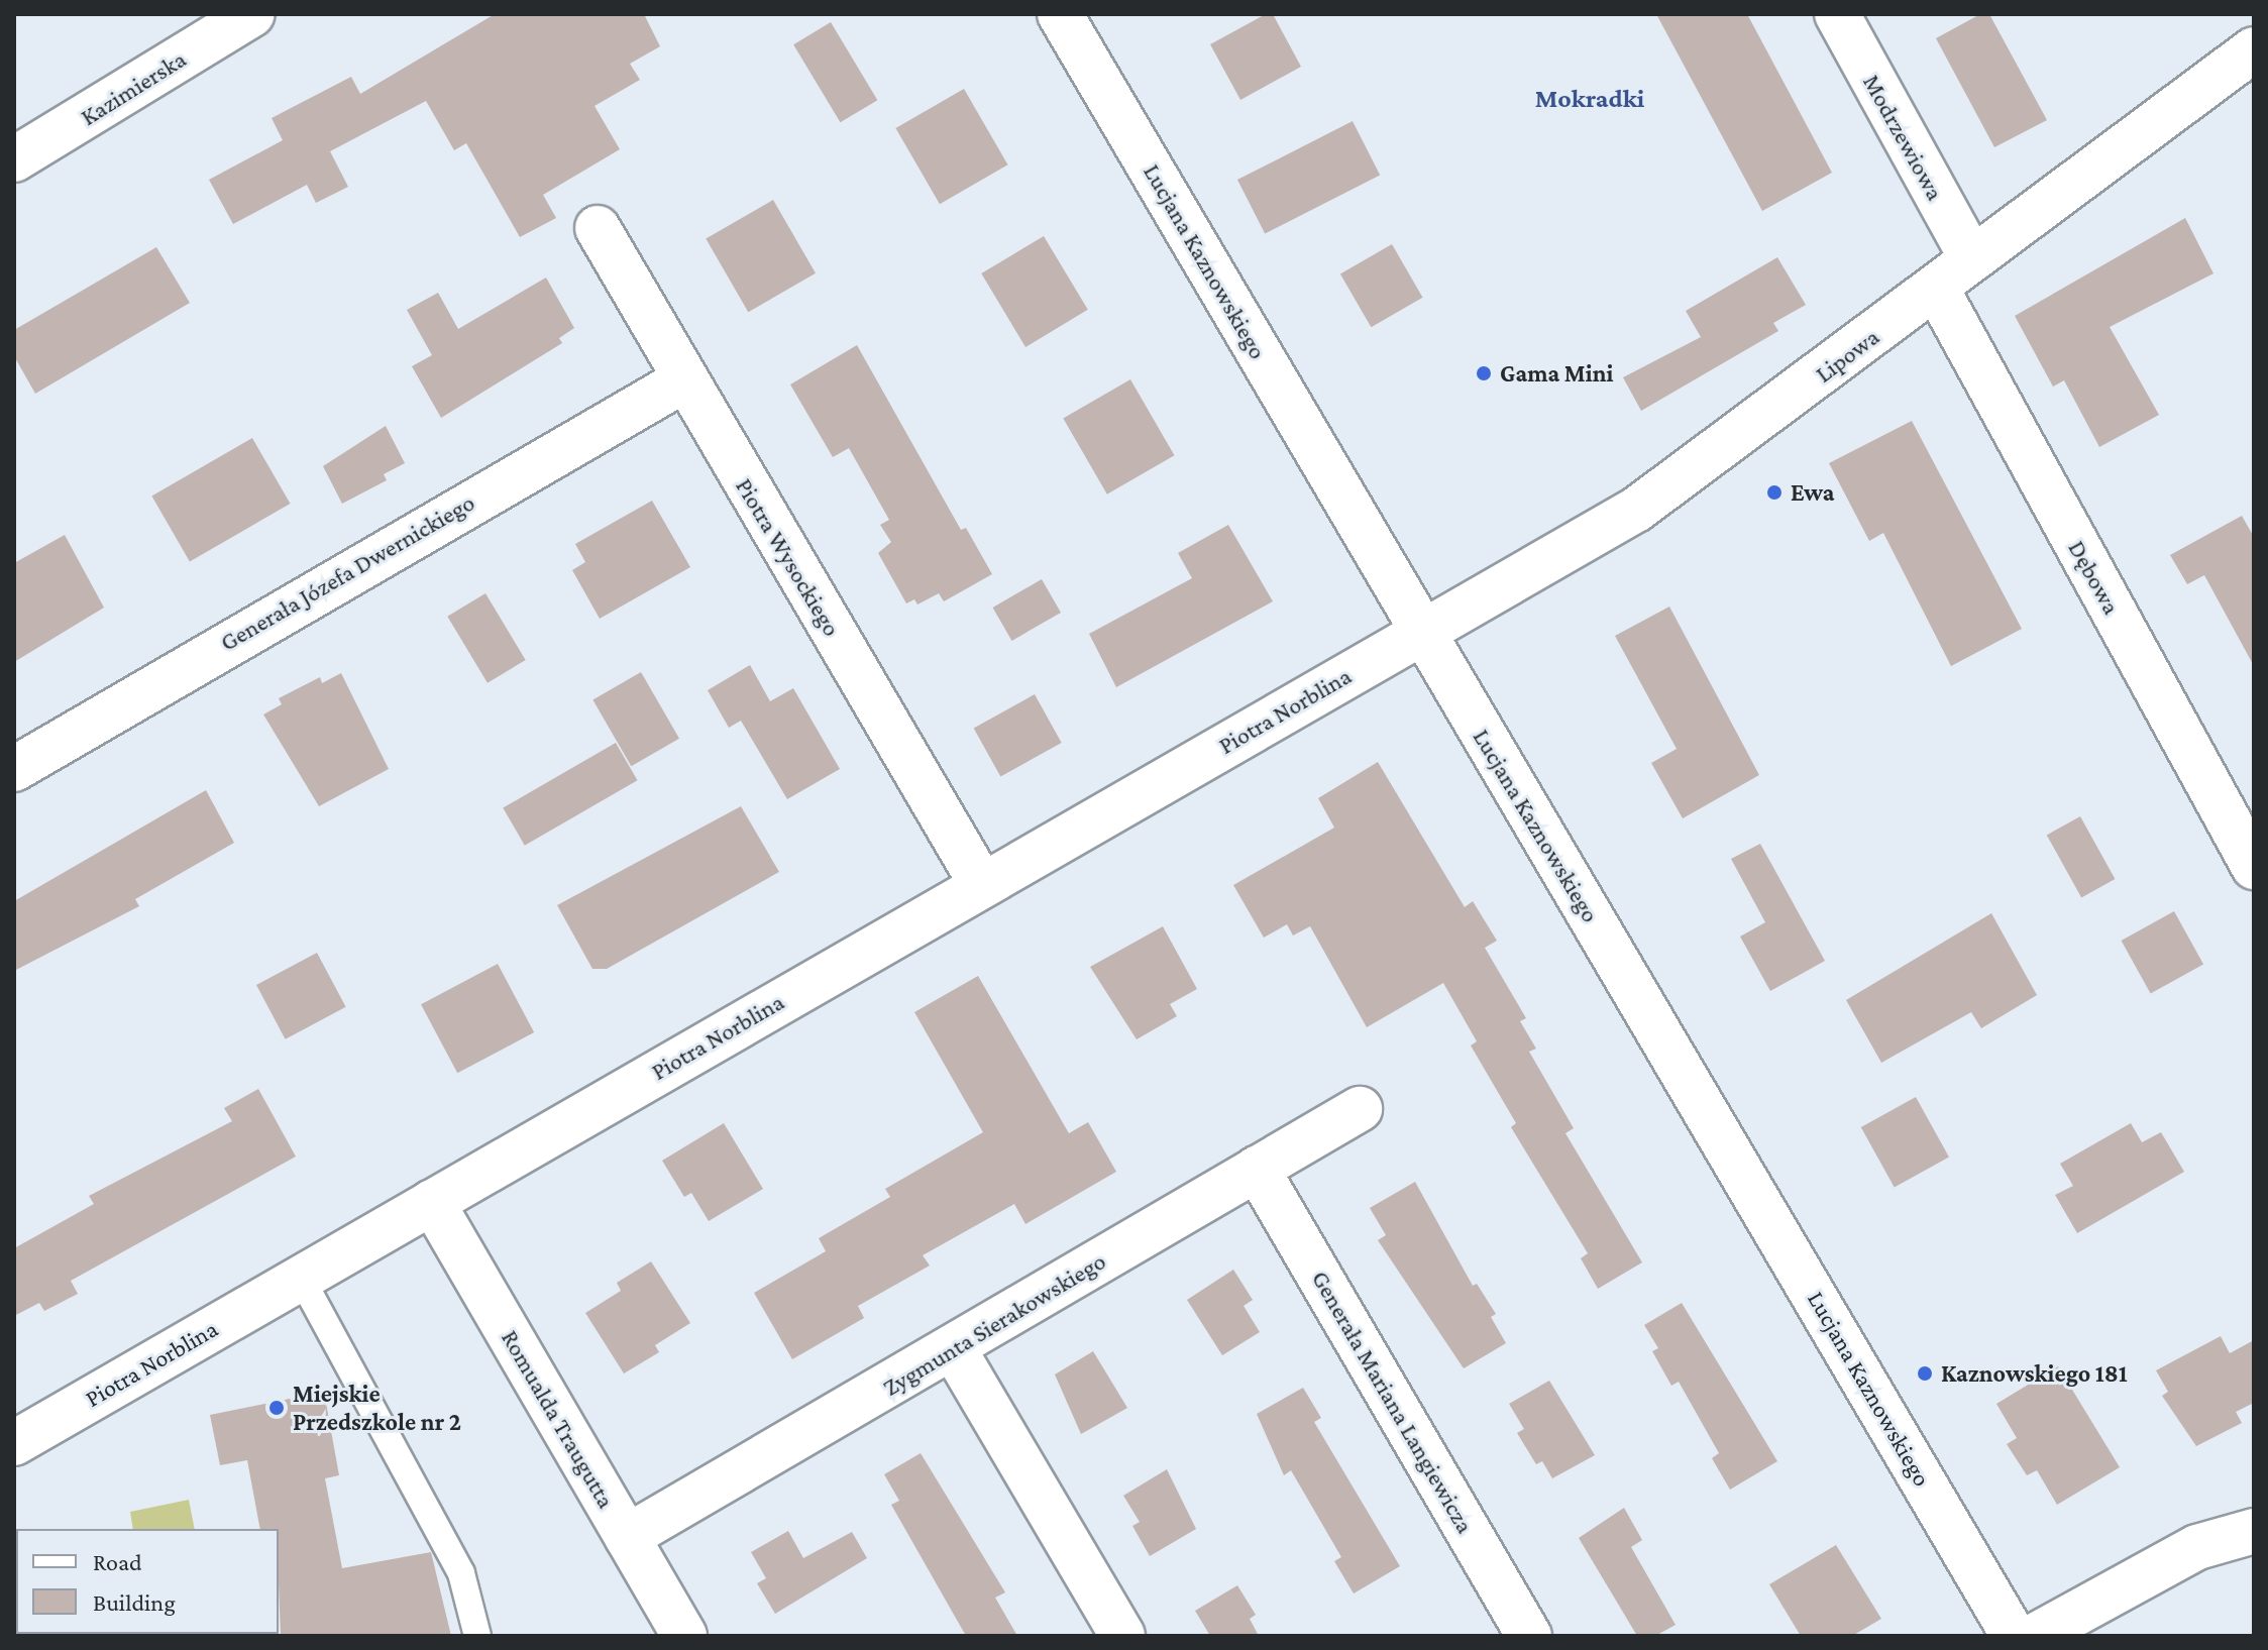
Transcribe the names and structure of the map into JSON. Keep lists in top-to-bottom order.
{
  "streets": {
    "street": [
      "Kazimierska",
      "Modrzewiowa",
      "Lucjana Kaznowskiego",
      "Lipowa",
      "Piotra Wysockiego",
      "Generała Józefa Dwernickiego",
      "Dębowa",
      "Piotra Norblina",
      "Zygmunta Sierakowskiego",
      "Generała Mariana Langiewicza",
      "Romualda Traugutta"
    ]
  },
  "crossings": [
    ["Modrzewiowa", "Lipowa"],
    ["Lucjana Kaznowskiego", "Lipowa"],
    ["Lucjana Kaznowskiego", "Piotra Norblina"],
    ["Lipowa", "Dębowa"],
    ["Lipowa", "Piotra Norblina"],
    ["Piotra Wysockiego", "Generała Józefa Dwernickiego"],
    ["Piotra Wysockiego", "Piotra Norblina"],
    ["Piotra Norblina", "Romualda Traugutta"],
    ["Zygmunta Sierakowskiego", "Generała Mariana Langiewicza"],
    ["Zygmunta Sierakowskiego", "Romualda Traugutta"]
  ],
  "districts": ["Mokradki"],
  "places": [
    "Gama Mini",
    "Ewa",
    "Kaznowskiego 181",
    "Miejskie Przedszkole nr 2"
  ],
  "legend": ["Road", "Building"]
}
